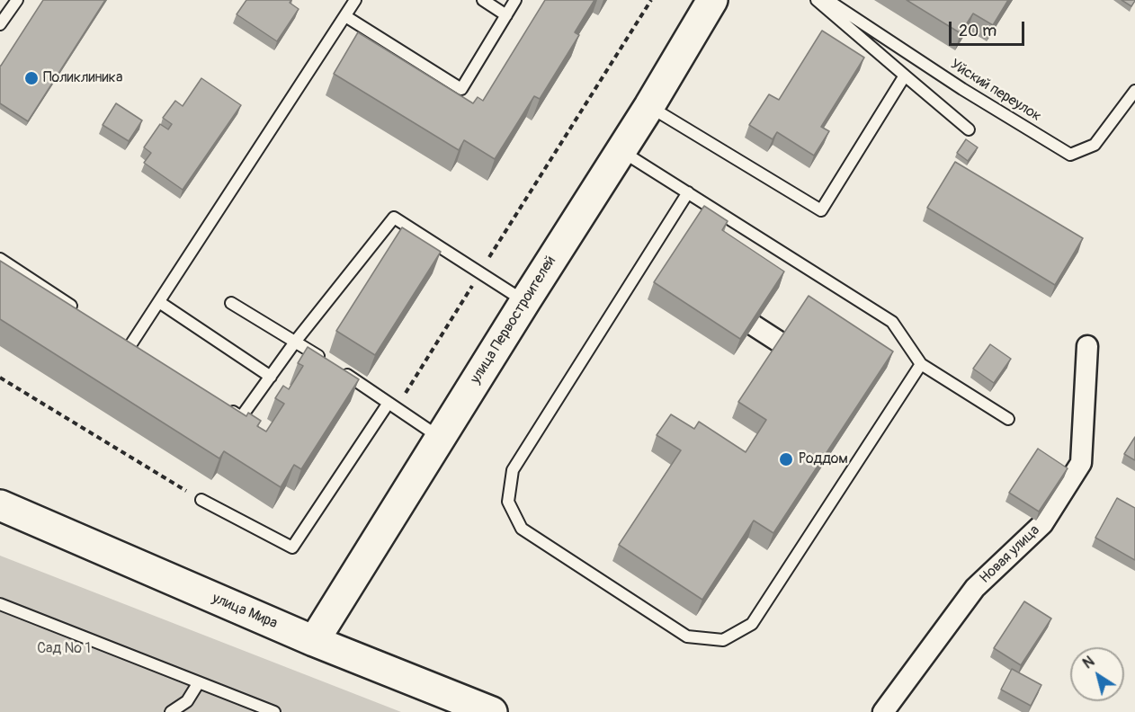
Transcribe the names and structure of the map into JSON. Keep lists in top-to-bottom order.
{
  "streets": {
    "main road": ["улица Первостроителей", "улица Мира"],
    "street": ["Новая улица"],
    "lane": ["Уйский переулок"]
  },
  "crossings": [
    ["улица Первостроителей", "улица Мира"]
  ],
  "parks": ["Сад № 1"],
  "places": ["Поликлиника", "Роддом"],
  "scale_bar": "20 m",
  "north": "top left"
}
